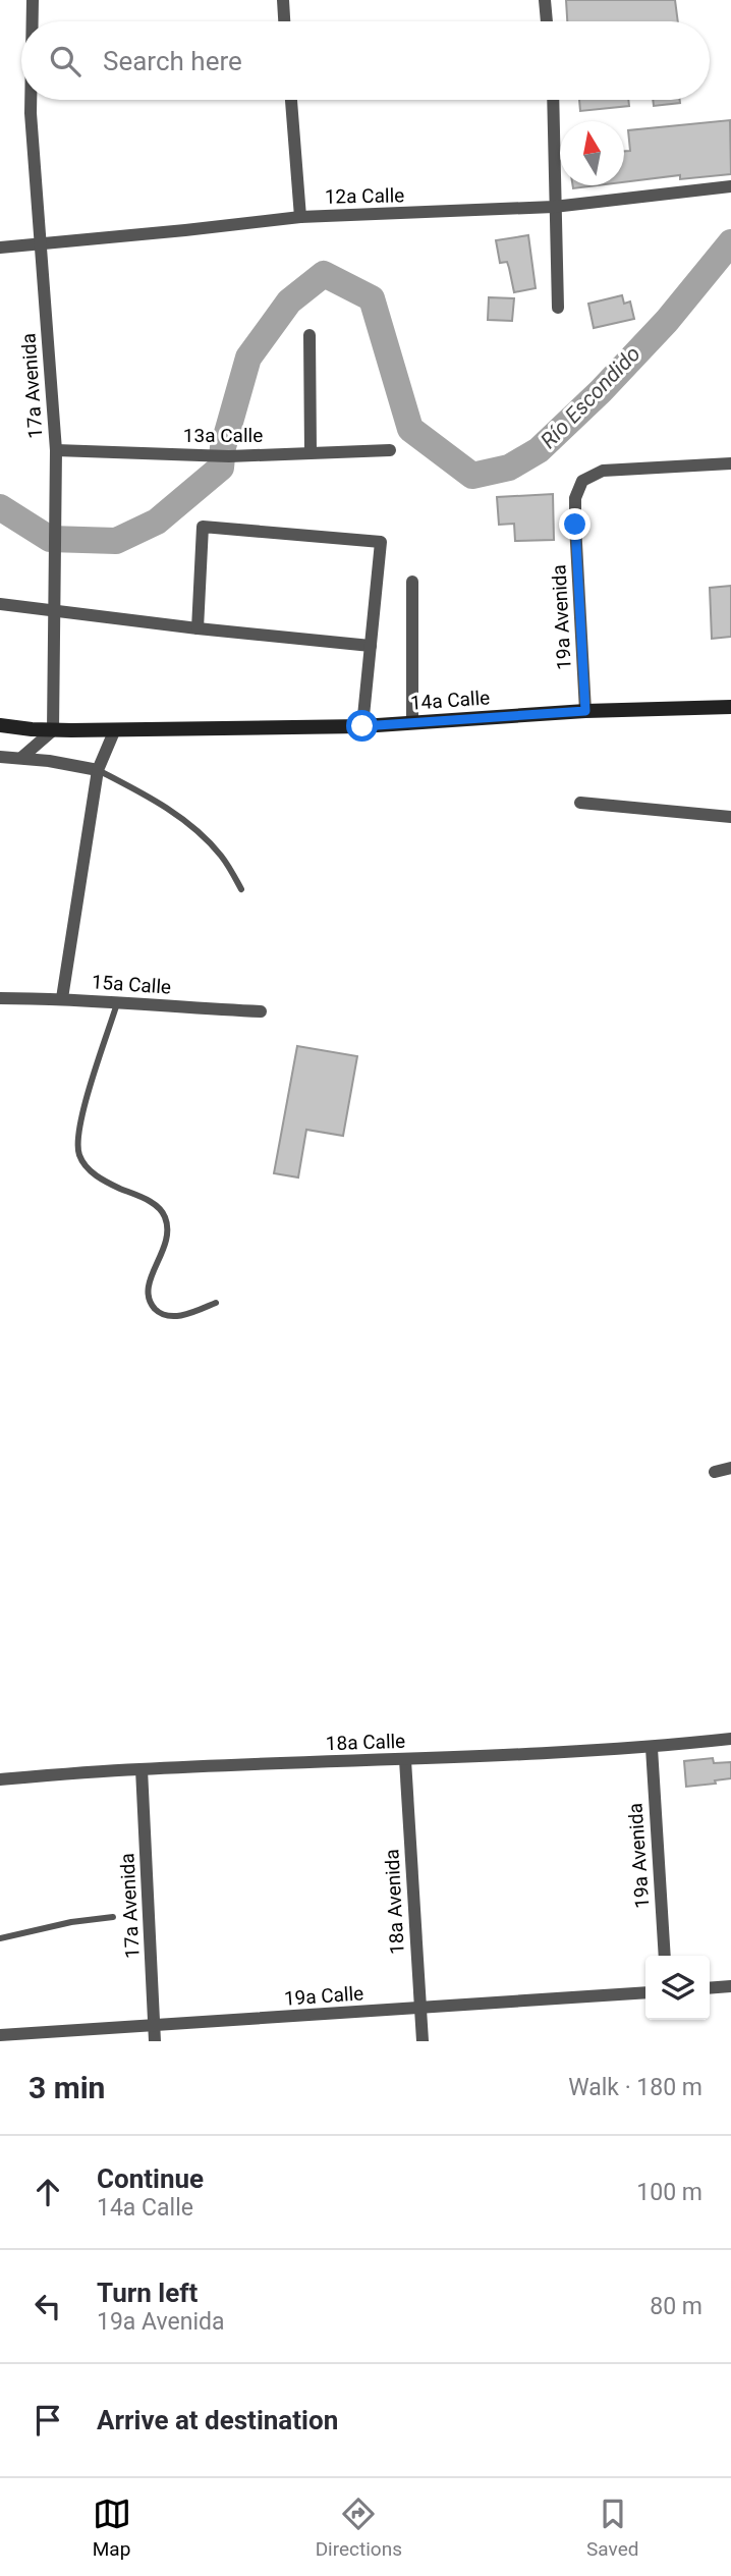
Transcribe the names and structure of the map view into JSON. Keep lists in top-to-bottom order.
{
  "streets": {
    "street": [
      "12a Calle",
      "17a Avenida",
      "13a Calle",
      "19a Avenida",
      "14a Calle",
      "15a Calle",
      "18a Calle",
      "18a Avenida",
      "19a Calle"
    ]
  },
  "crossings": [
    ["12a Calle", "17a Avenida"],
    ["17a Avenida", "13a Calle"],
    ["17a Avenida", "14a Calle"],
    ["17a Avenida", "18a Calle"],
    ["17a Avenida", "19a Calle"],
    ["19a Avenida", "14a Calle"],
    ["19a Avenida", "18a Calle"],
    ["18a Calle", "18a Avenida"],
    ["18a Avenida", "19a Calle"]
  ],
  "water": ["Río Escondido"],
  "north": "top",
  "page": {
    "search": "Search here",
    "heading": ["3 min", "Walk · 180 m"],
    "list": [
      ["Continue", "14a Calle", "100 m"],
      ["Turn left", "19a Avenida", "80 m"],
      "Arrive at destination"
    ],
    "nav": ["Map", "Directions", "Saved"]
  }
}
